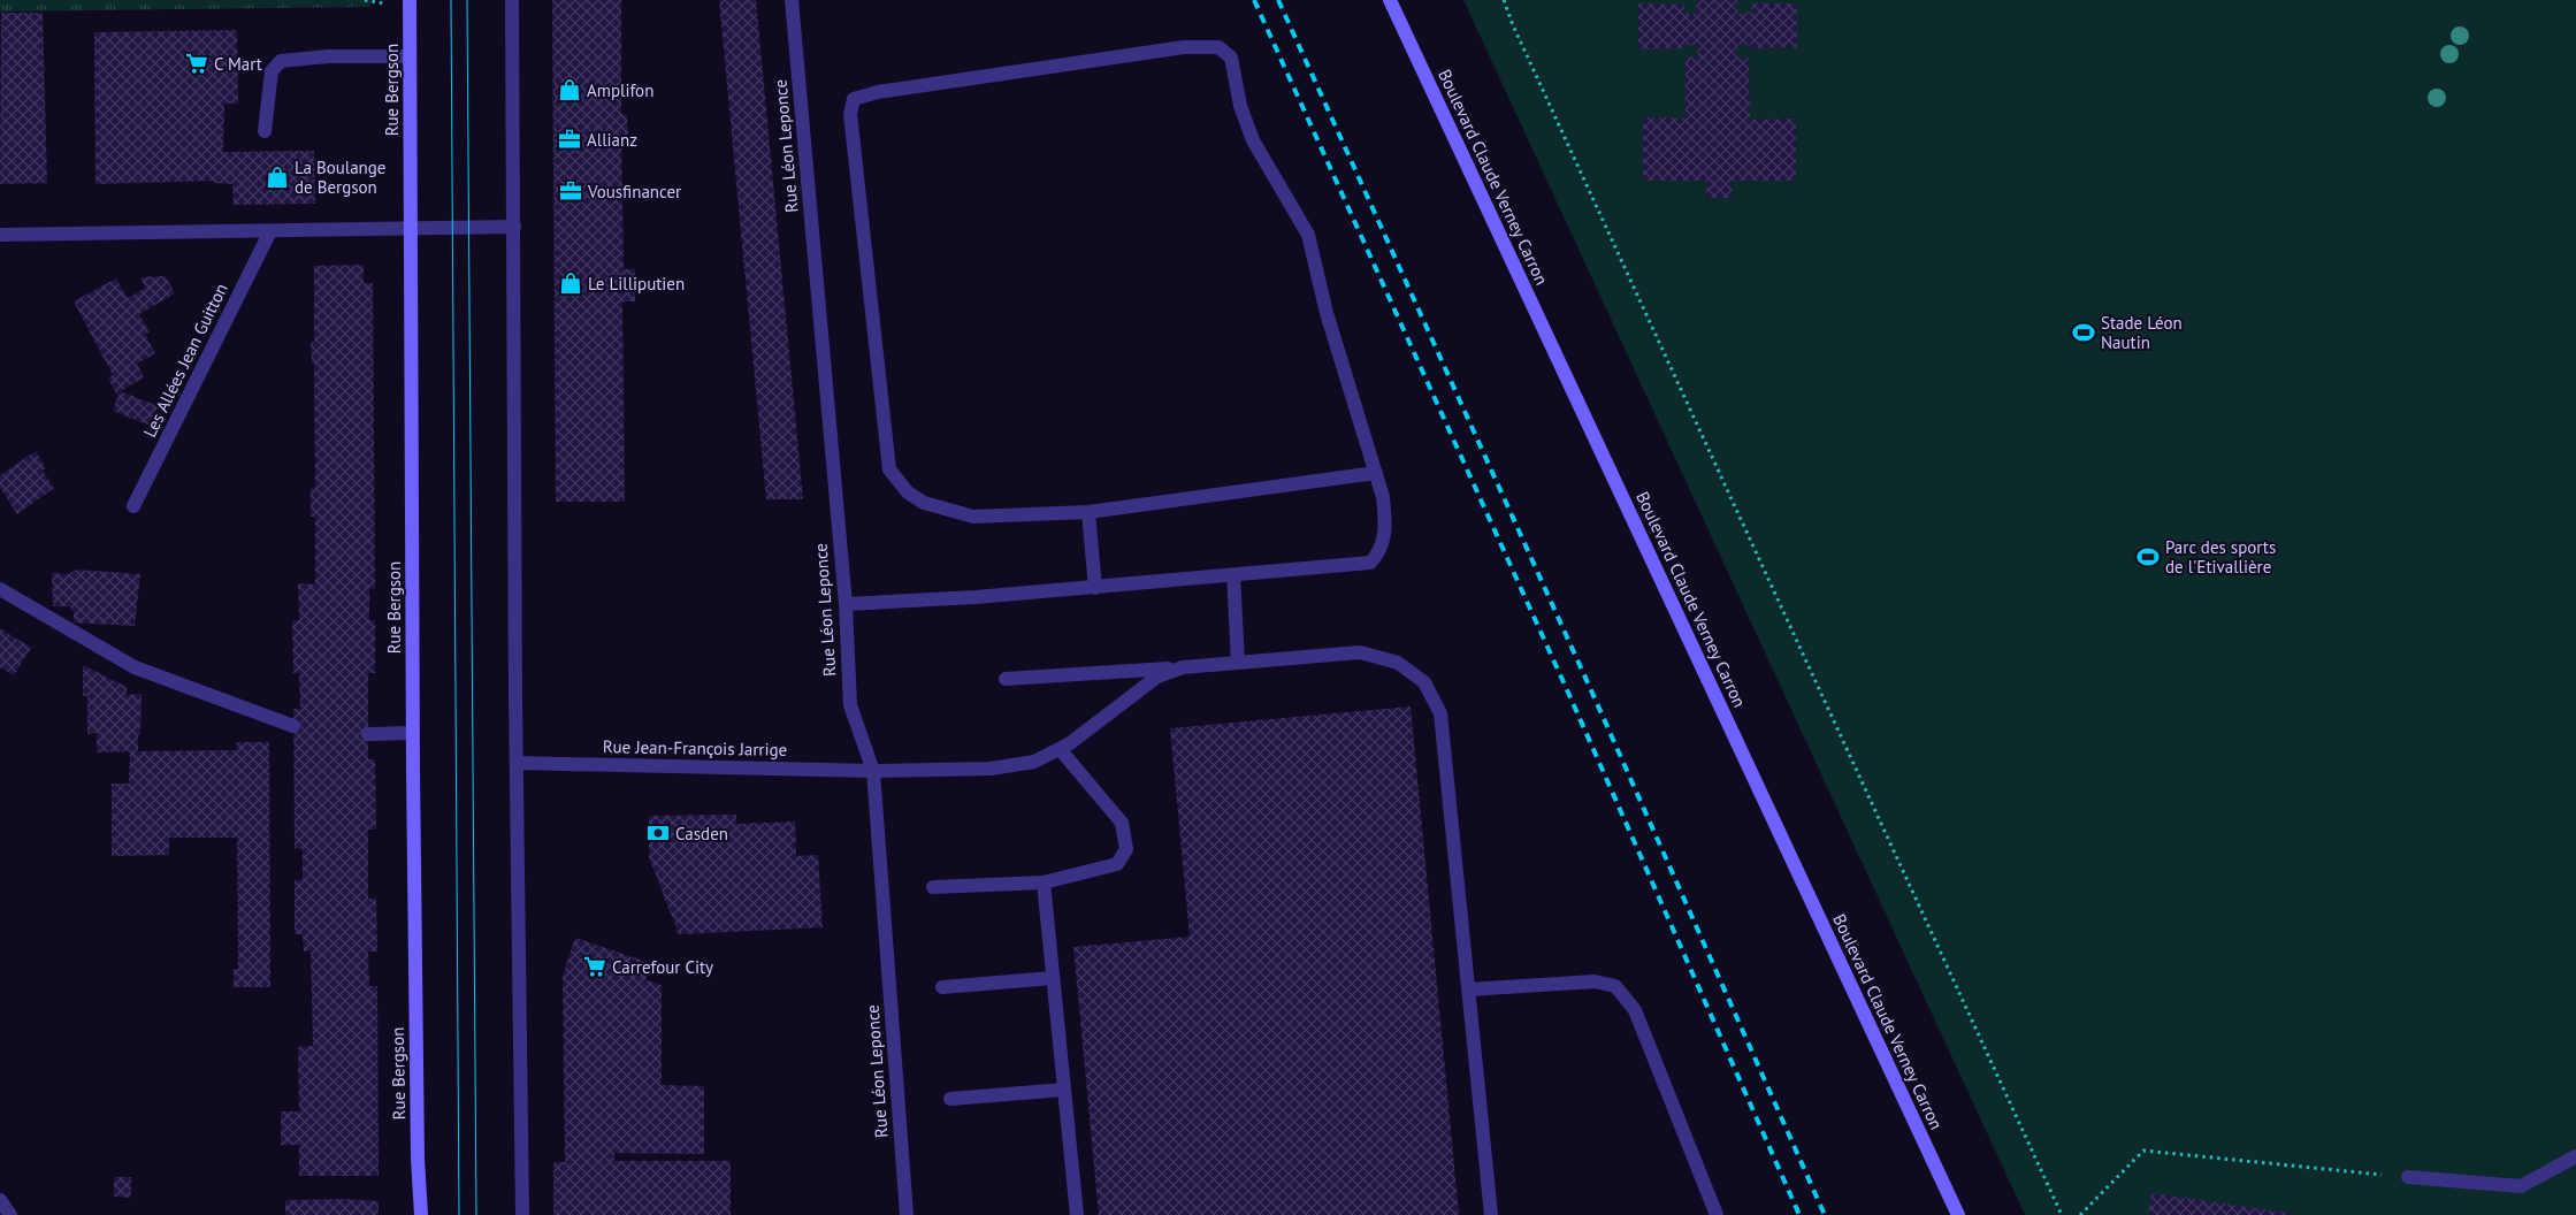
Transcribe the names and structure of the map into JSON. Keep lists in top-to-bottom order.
{
  "streets": {
    "main road": ["Rue Bergson", "Boulevard Claude Verney Carron"],
    "street": ["Rue Léon Leponce", "Les Allées Jean Guitton", "Rue Jean-François Jarrige"]
  },
  "crossings": [
    ["Rue Léon Leponce", "Rue Jean-François Jarrige"]
  ],
  "places": {
    "supermarket": ["C Mart", "Carrefour City"],
    "shop": ["Amplifon", "La Boulange de Bergson", "Le Lilliputien"],
    "office": ["Allianz", "Vousfinancer"],
    "sports": ["Stade Léon Nautin", "Parc des sports de l'Etivallière"],
    "bank": ["Casden"]
  }
}
